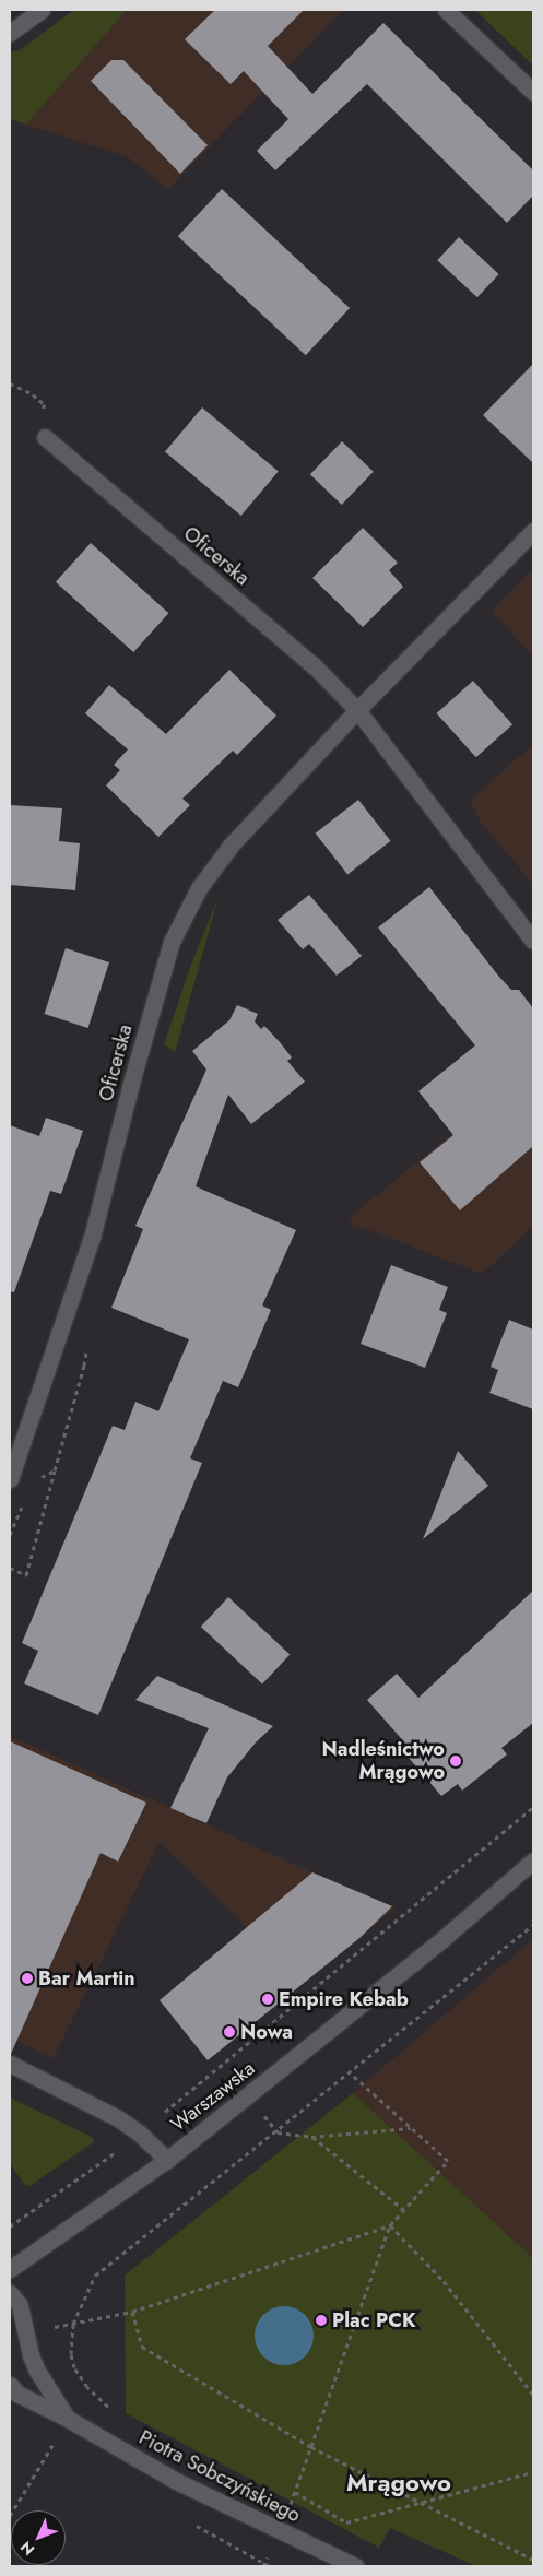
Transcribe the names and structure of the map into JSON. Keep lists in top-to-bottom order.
{
  "streets": {
    "street": ["Oficerska", "Warszawska", "Piotra Sobczyńskiego"]
  },
  "districts": ["Mrągowo"],
  "places": [
    "Nadleśnictwo Mrągowo",
    "Bar Martin",
    "Empire Kebab",
    "Nowa",
    "Plac PCK"
  ],
  "north": "bottom left"
}
